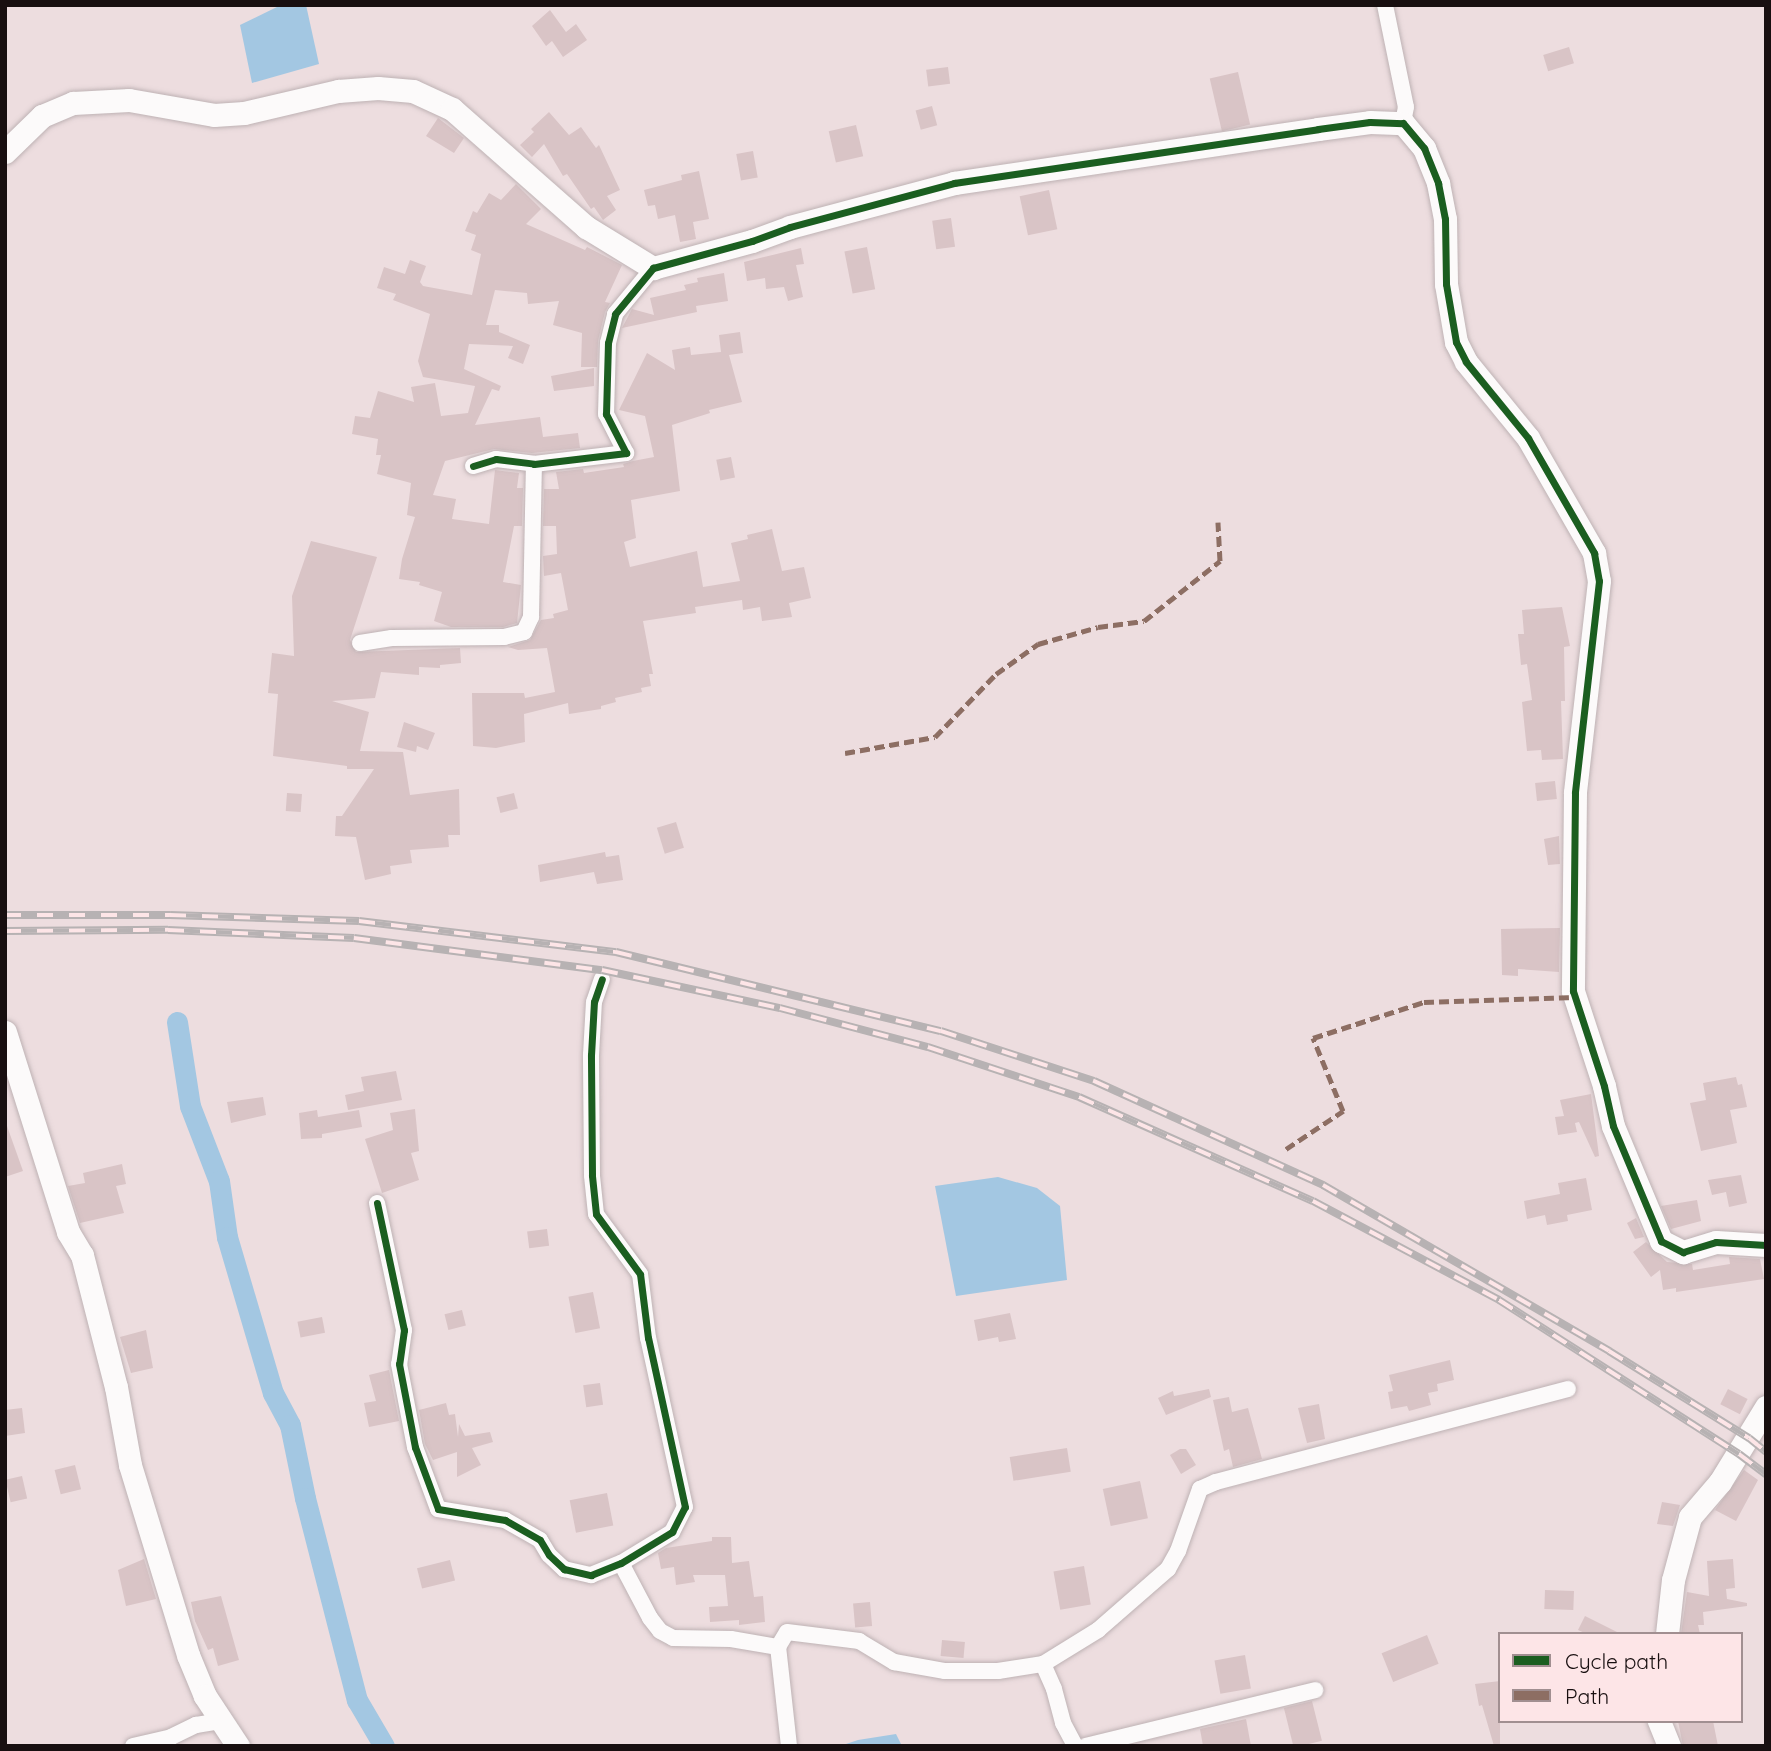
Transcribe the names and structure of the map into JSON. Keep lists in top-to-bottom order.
{
  "legend": ["Cycle path", "Path"]
}
